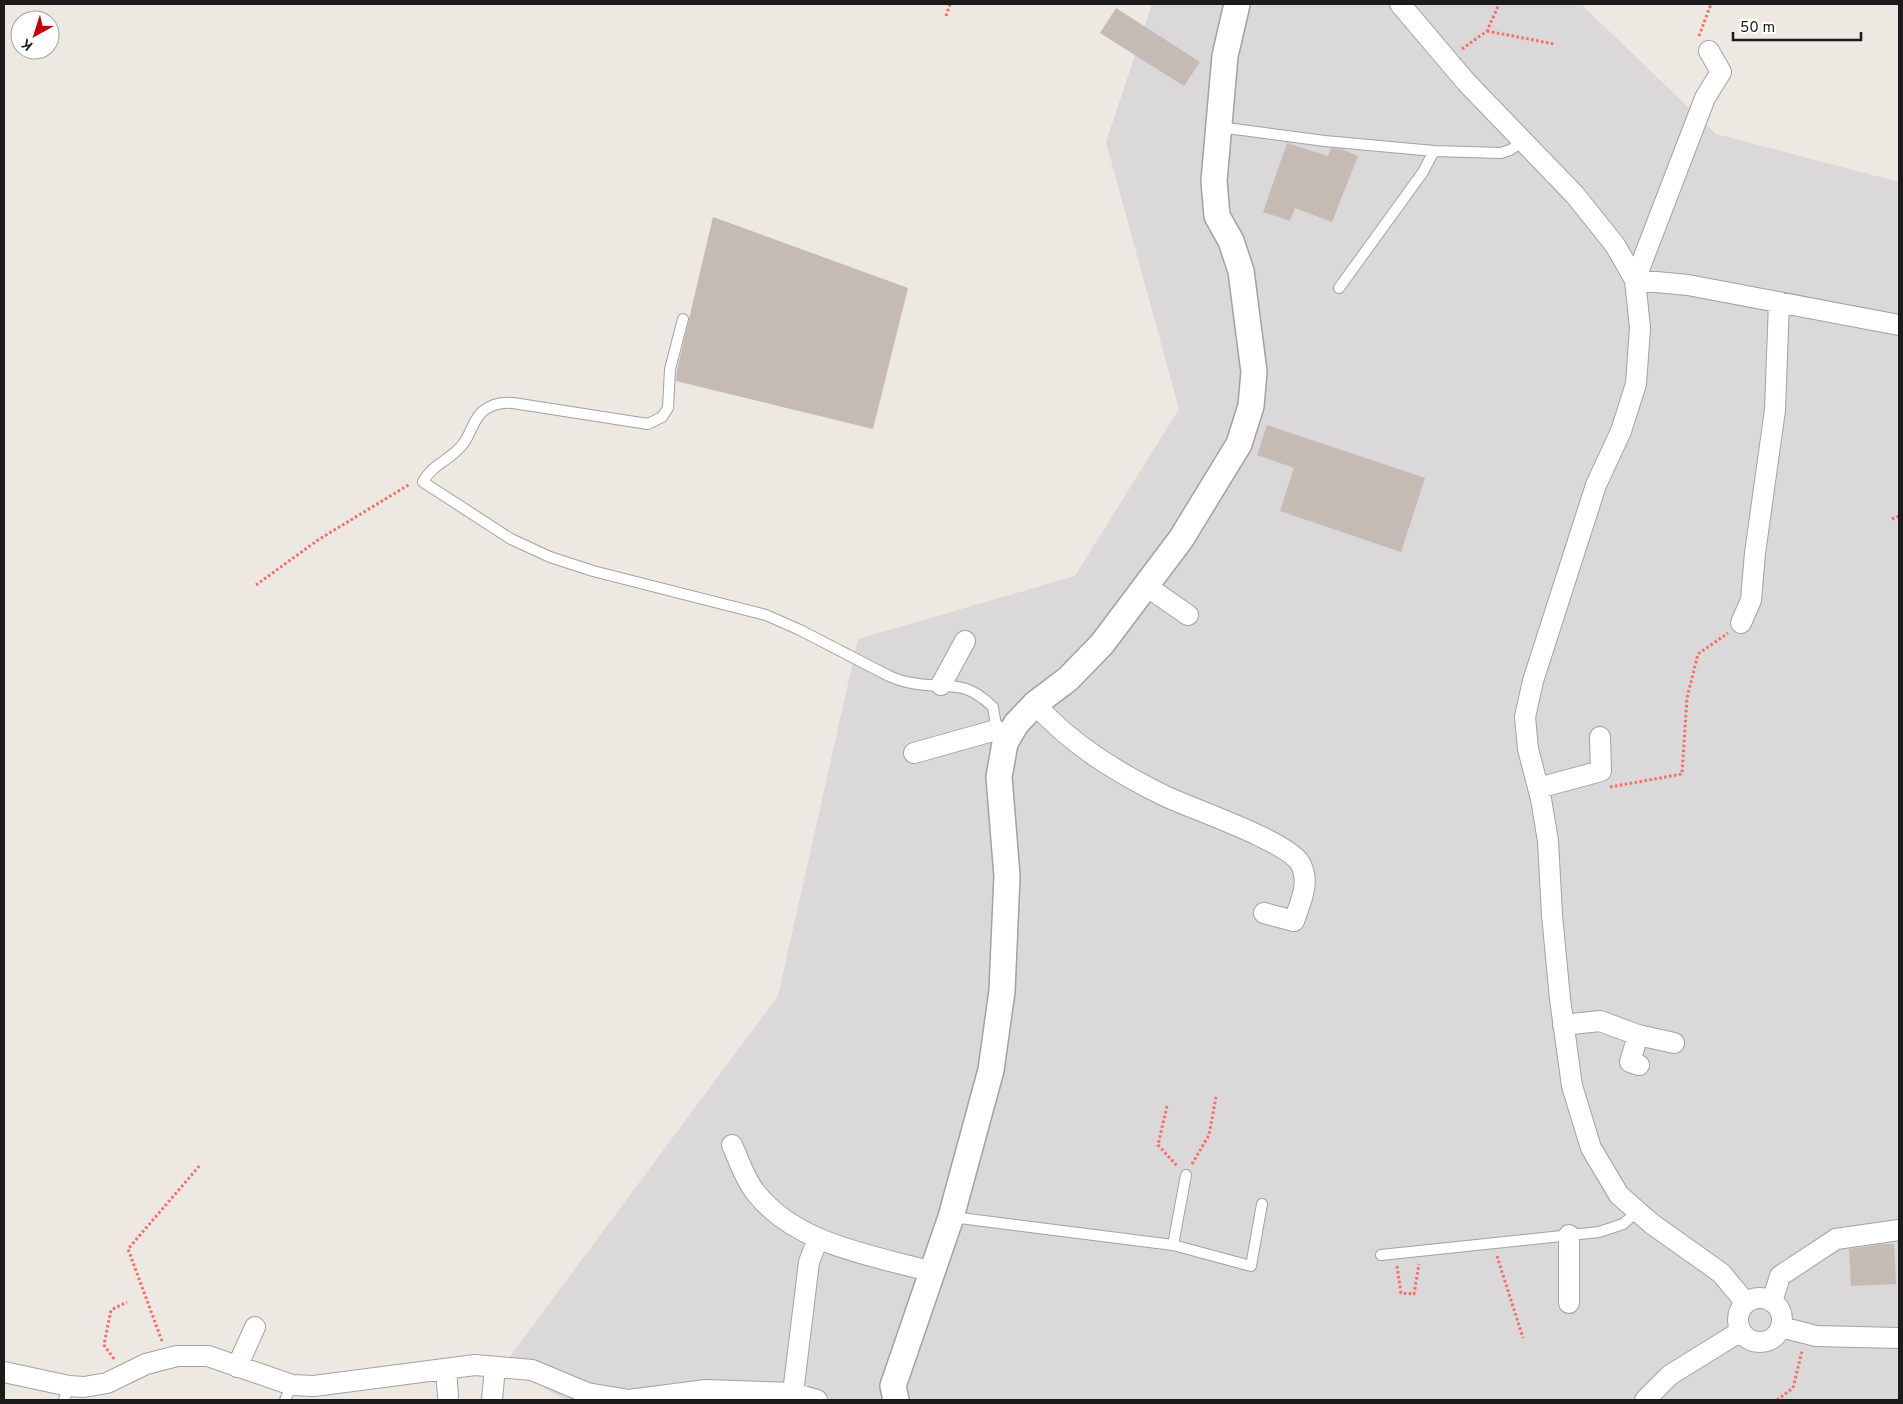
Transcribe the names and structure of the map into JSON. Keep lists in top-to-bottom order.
{
  "scale_bar": "50 m",
  "north": "bottom left"
}
